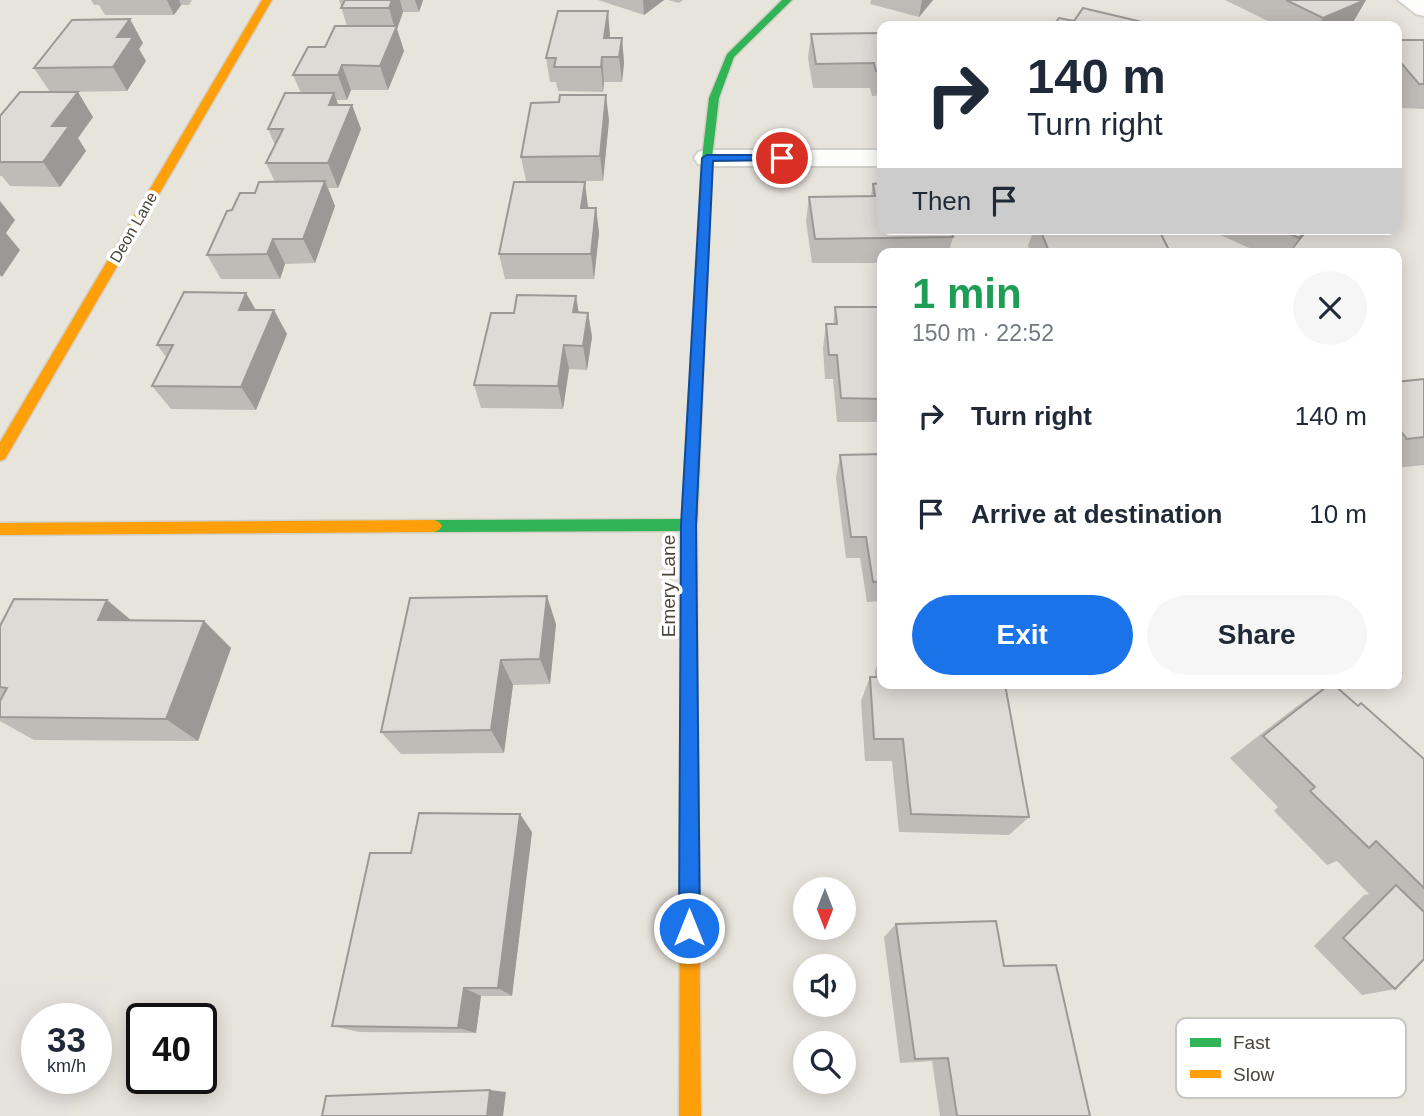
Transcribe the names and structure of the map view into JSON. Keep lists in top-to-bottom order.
{
  "streets": {
    "street": ["Deon Lane", "Emery Lane"]
  },
  "legend": ["Fast", "Slow"],
  "north": "bottom",
  "page": {
    "turn": ["140 m", "Turn right"],
    "then": "Then",
    "heading": ["1 min", "150 m · 22:52"],
    "list": [
      {
        "name": "Turn right",
        "value": "140 m"
      },
      {
        "name": "Arrive at destination",
        "value": "10 m"
      }
    ],
    "buttons": ["Exit", "Share"],
    "speed": "33 km/h",
    "limit": "40"
  }
}
